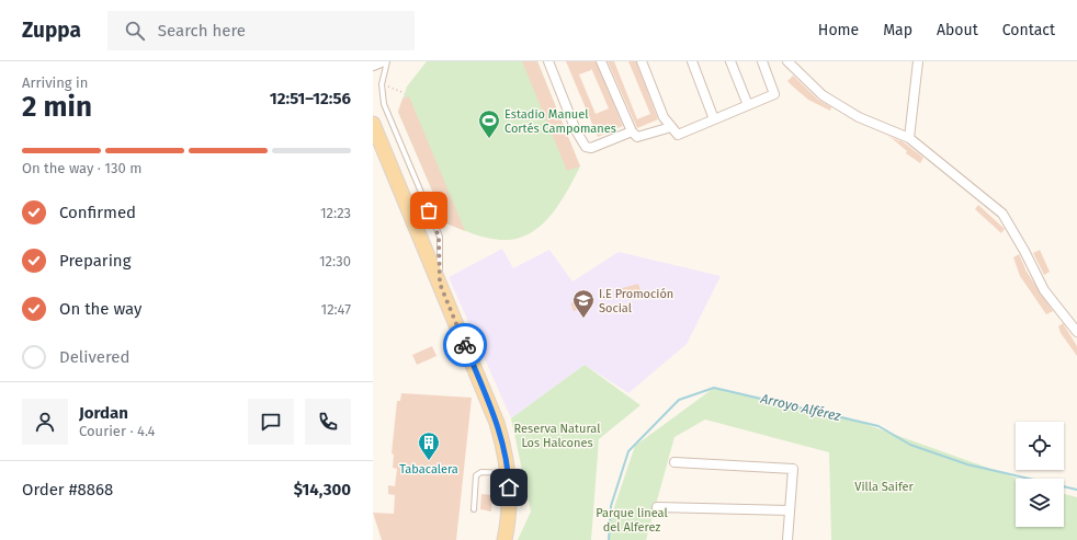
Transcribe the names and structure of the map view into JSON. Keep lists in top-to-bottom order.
{
  "water": ["Arroyo Alférez"],
  "parks": ["Reserva Natural Los Halcones", "Villa Saifer", "Parque lineal del Alferez"],
  "places": {
    "sports": ["Estadio Manuel Cortés Campomanes"],
    "school or university": ["I.E Promoción Social"],
    "building": ["Tabacalera"]
  },
  "page": {
    "header": "Zuppa",
    "search": "Search here",
    "nav": [
      "Home",
      "Map",
      "About",
      "Contact"
    ],
    "heading": ["2 min", "Arriving in", "12:51–12:56"],
    "panel": [
      "Jordan",
      "Courier · 4.4",
      "Order #8868",
      "$14,300"
    ],
    "bar": "On the way · 130 m",
    "list": [
      ["Confirmed", "12:23"],
      ["Preparing", "12:30"],
      ["On the way", "12:47"],
      "Delivered"
    ]
  }
}
